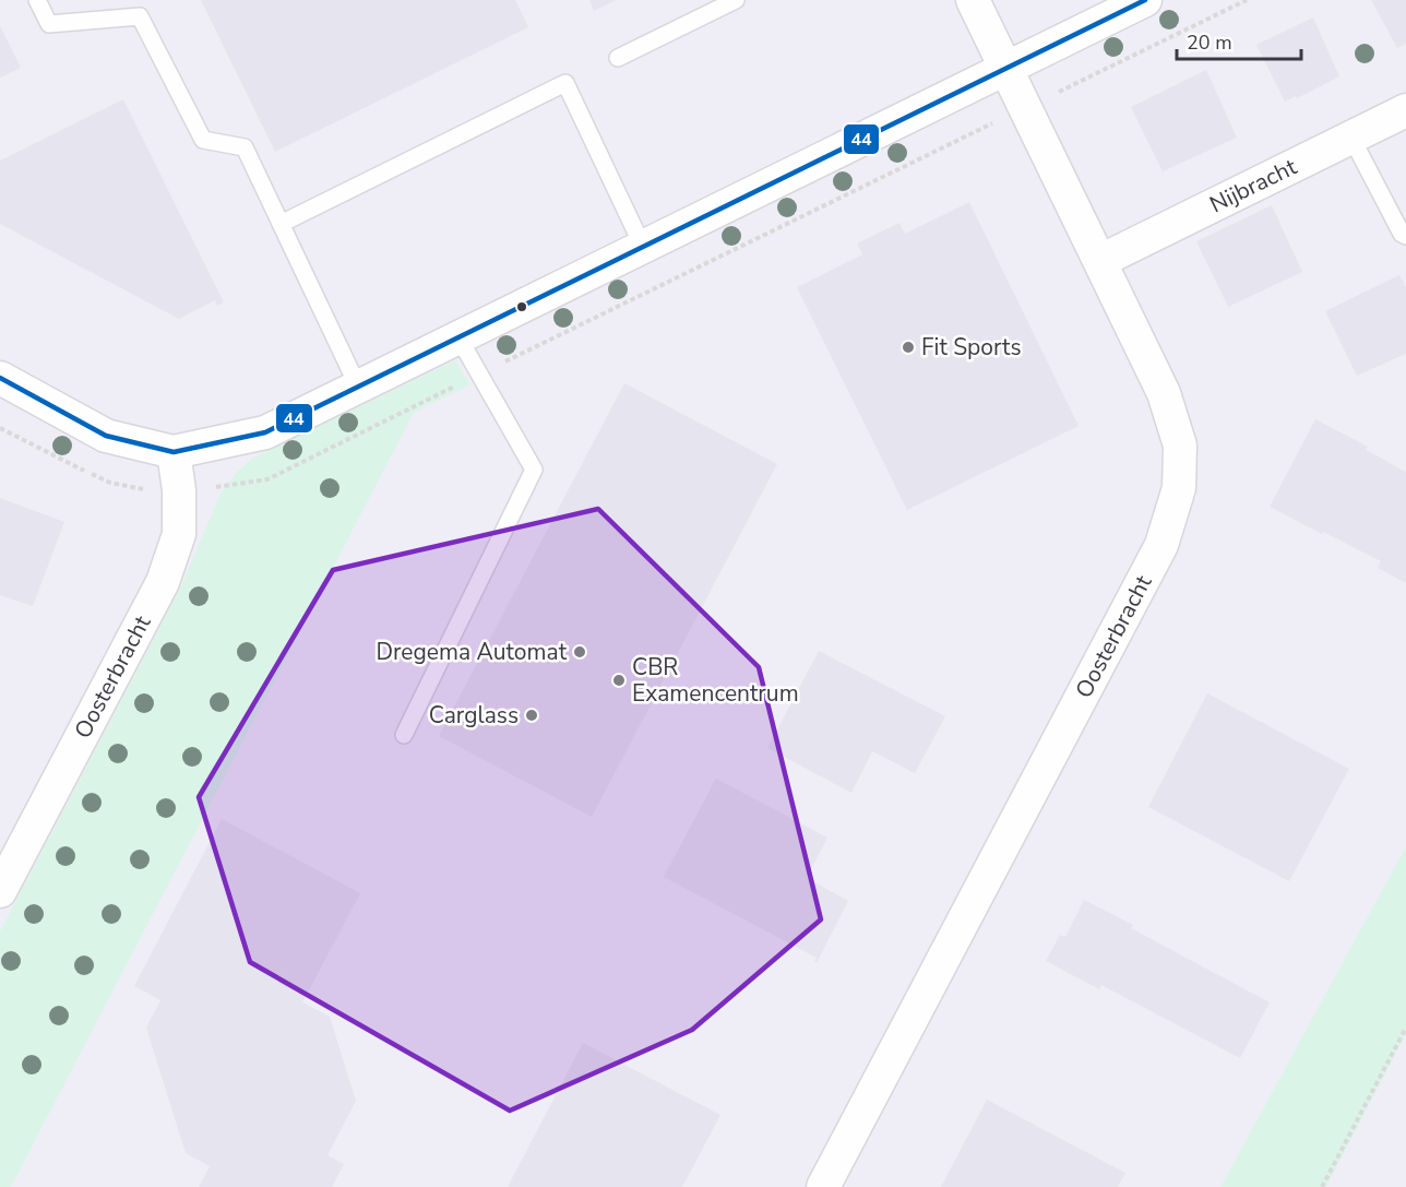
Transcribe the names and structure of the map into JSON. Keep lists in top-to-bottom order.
{
  "streets": {
    "street": ["Nijbracht", "Oosterbracht"]
  },
  "crossings": [
    ["Nijbracht", "Oosterbracht"]
  ],
  "places": [
    "Fit Sports",
    "Dregema Automat",
    "CBR Examencentrum",
    "Carglass"
  ],
  "lines": ["transit line 44"],
  "scale_bar": "20 m"
}
